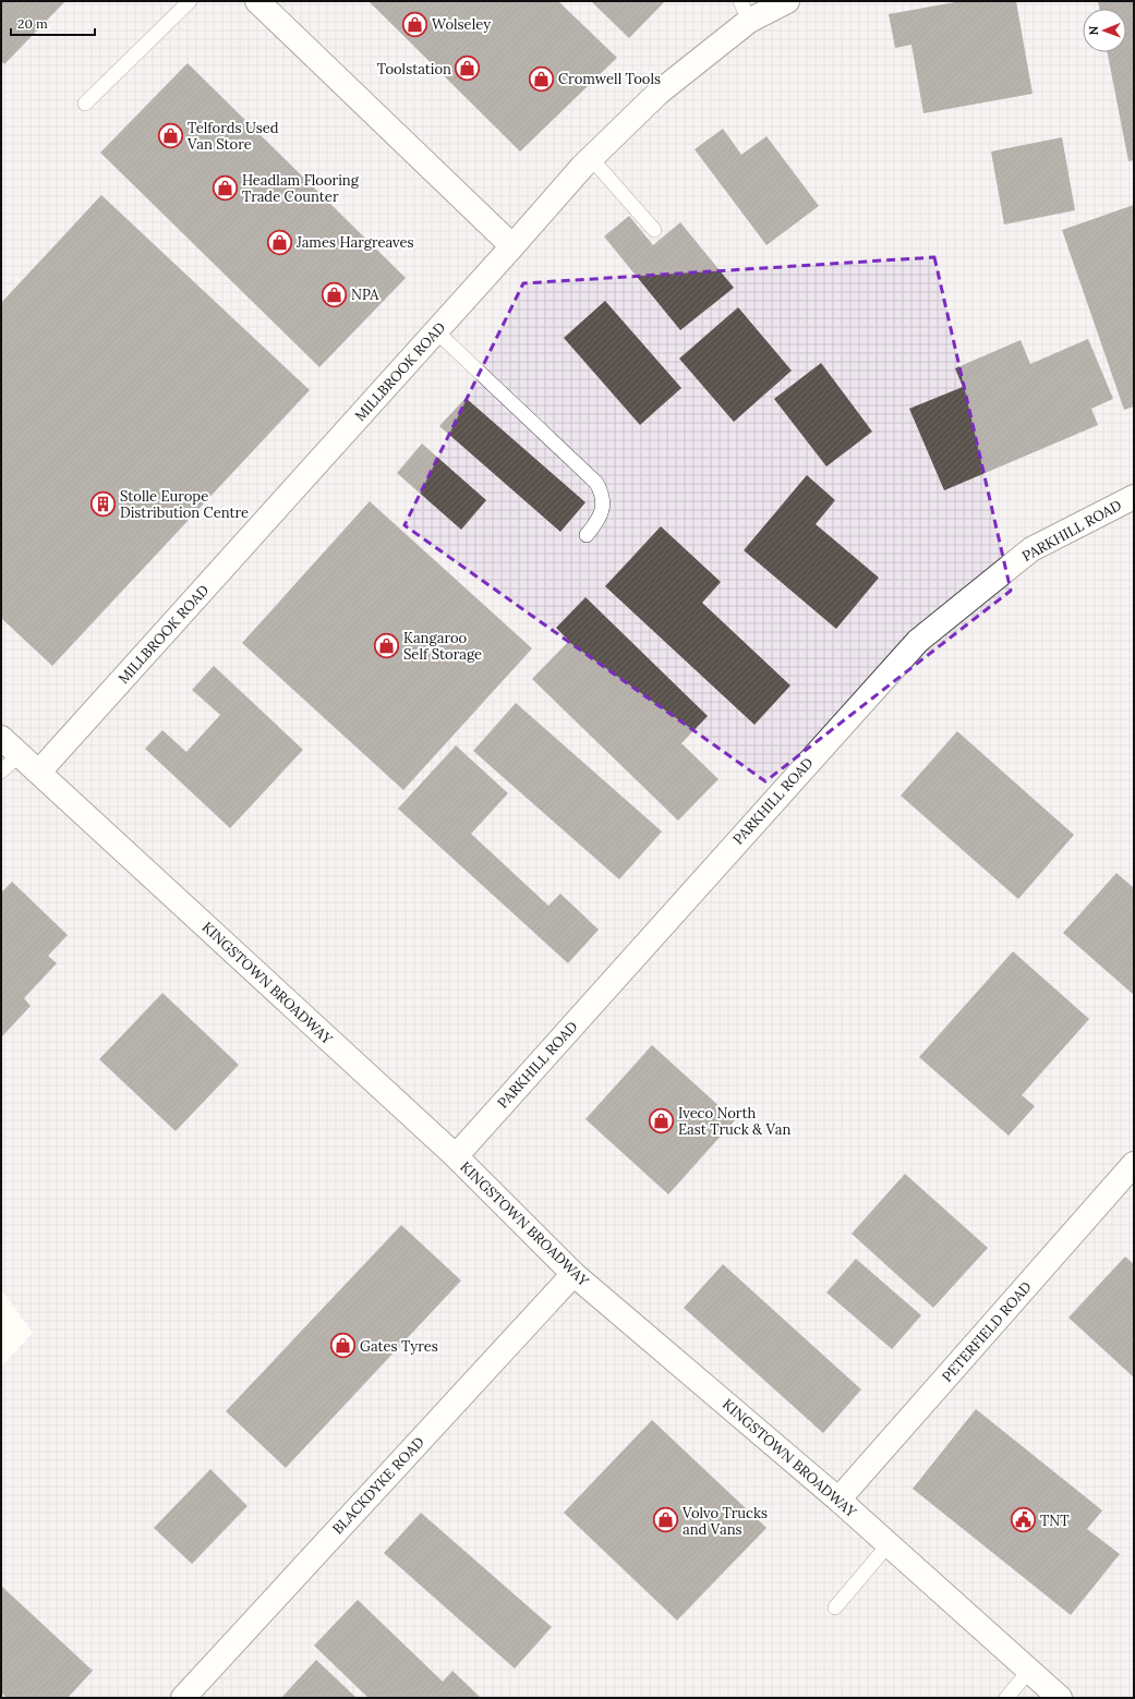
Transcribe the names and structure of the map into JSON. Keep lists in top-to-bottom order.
{
  "streets": {
    "street": [
      "MILLBROOK ROAD",
      "PARKHILL ROAD",
      "KINGSTOWN BROADWAY",
      "PETERFIELD ROAD",
      "BLACKDYKE ROAD"
    ]
  },
  "crossings": [
    ["MILLBROOK ROAD", "KINGSTOWN BROADWAY"],
    ["PARKHILL ROAD", "KINGSTOWN BROADWAY"],
    ["KINGSTOWN BROADWAY", "PETERFIELD ROAD"],
    ["KINGSTOWN BROADWAY", "BLACKDYKE ROAD"]
  ],
  "places": {
    "shop": [
      "Wolseley",
      "Toolstation",
      "Cromwell Tools",
      "Telfords Used Van Store",
      "Headlam Flooring Trade Counter",
      "James Hargreaves",
      "NPA",
      "Kangaroo Self Storage",
      "Iveco North East Truck & Van",
      "Gates Tyres",
      "Volvo Trucks and Vans"
    ],
    "building": ["Stolle Europe Distribution Centre"],
    "public building": ["TNT"]
  },
  "scale_bar": "20 m",
  "north": "left"
}
